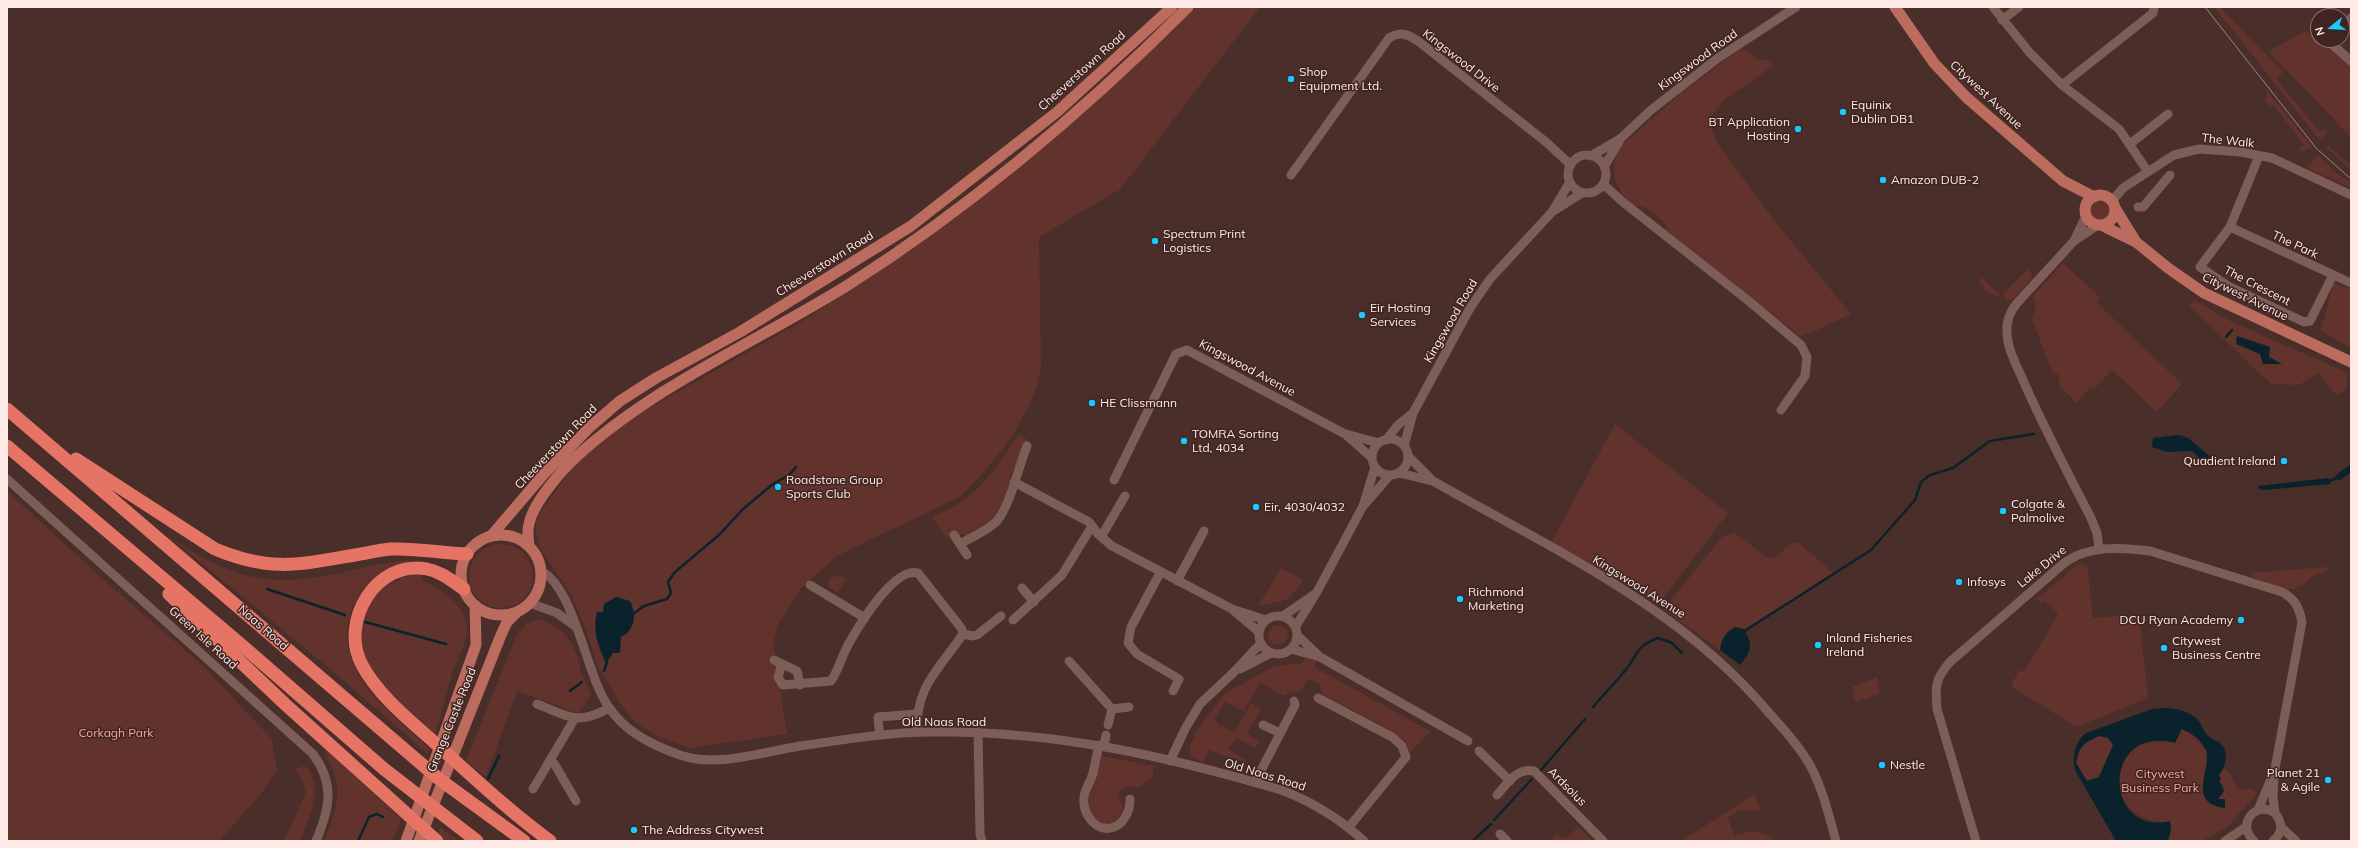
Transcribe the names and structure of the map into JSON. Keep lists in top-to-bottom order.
{
  "streets": {
    "highway": ["Naas Road"],
    "main road": ["Cheeverstown Road", "Citywest Avenue", "Grange Castle Road"],
    "street": [
      "Kingswood Road",
      "Kingswood Drive",
      "The Walk",
      "The Park",
      "The Crescent",
      "Kingswood Avenue",
      "Lake Drive",
      "Green Isle Road",
      "Old Naas Road",
      "Ardsolus"
    ]
  },
  "crossings": [
    ["Kingswood Road", "Kingswood Drive"],
    ["Kingswood Road", "Kingswood Avenue"],
    ["Cheeverstown Road", "Grange Castle Road"],
    ["Cheeverstown Road", "Old Naas Road"],
    ["Citywest Avenue", "The Walk"],
    ["The Walk", "The Crescent"],
    ["The Park", "The Crescent"],
    ["Grange Castle Road", "Old Naas Road"]
  ],
  "parks": ["Corkagh Park", "Citywest Business Park"],
  "places": [
    "Shop Equipment Ltd.",
    "Equinix Dublin DB1",
    "BT Application Hosting",
    "Amazon DUB-2",
    "Spectrum Print Logistics",
    "Eir Hosting Services",
    "HE Clissmann",
    "TOMRA Sorting Ltd, 4034",
    "Quadient Ireland",
    "Roadstone Group Sports Club",
    "Eir, 4030/4032",
    "Colgate & Palmolive",
    "Infosys",
    "Richmond Marketing",
    "DCU Ryan Academy",
    "Inland Fisheries Ireland",
    "Citywest Business Centre",
    "Nestle",
    "Planet 21 & Agile",
    "The Address Citywest"
  ],
  "north": "left"
}
